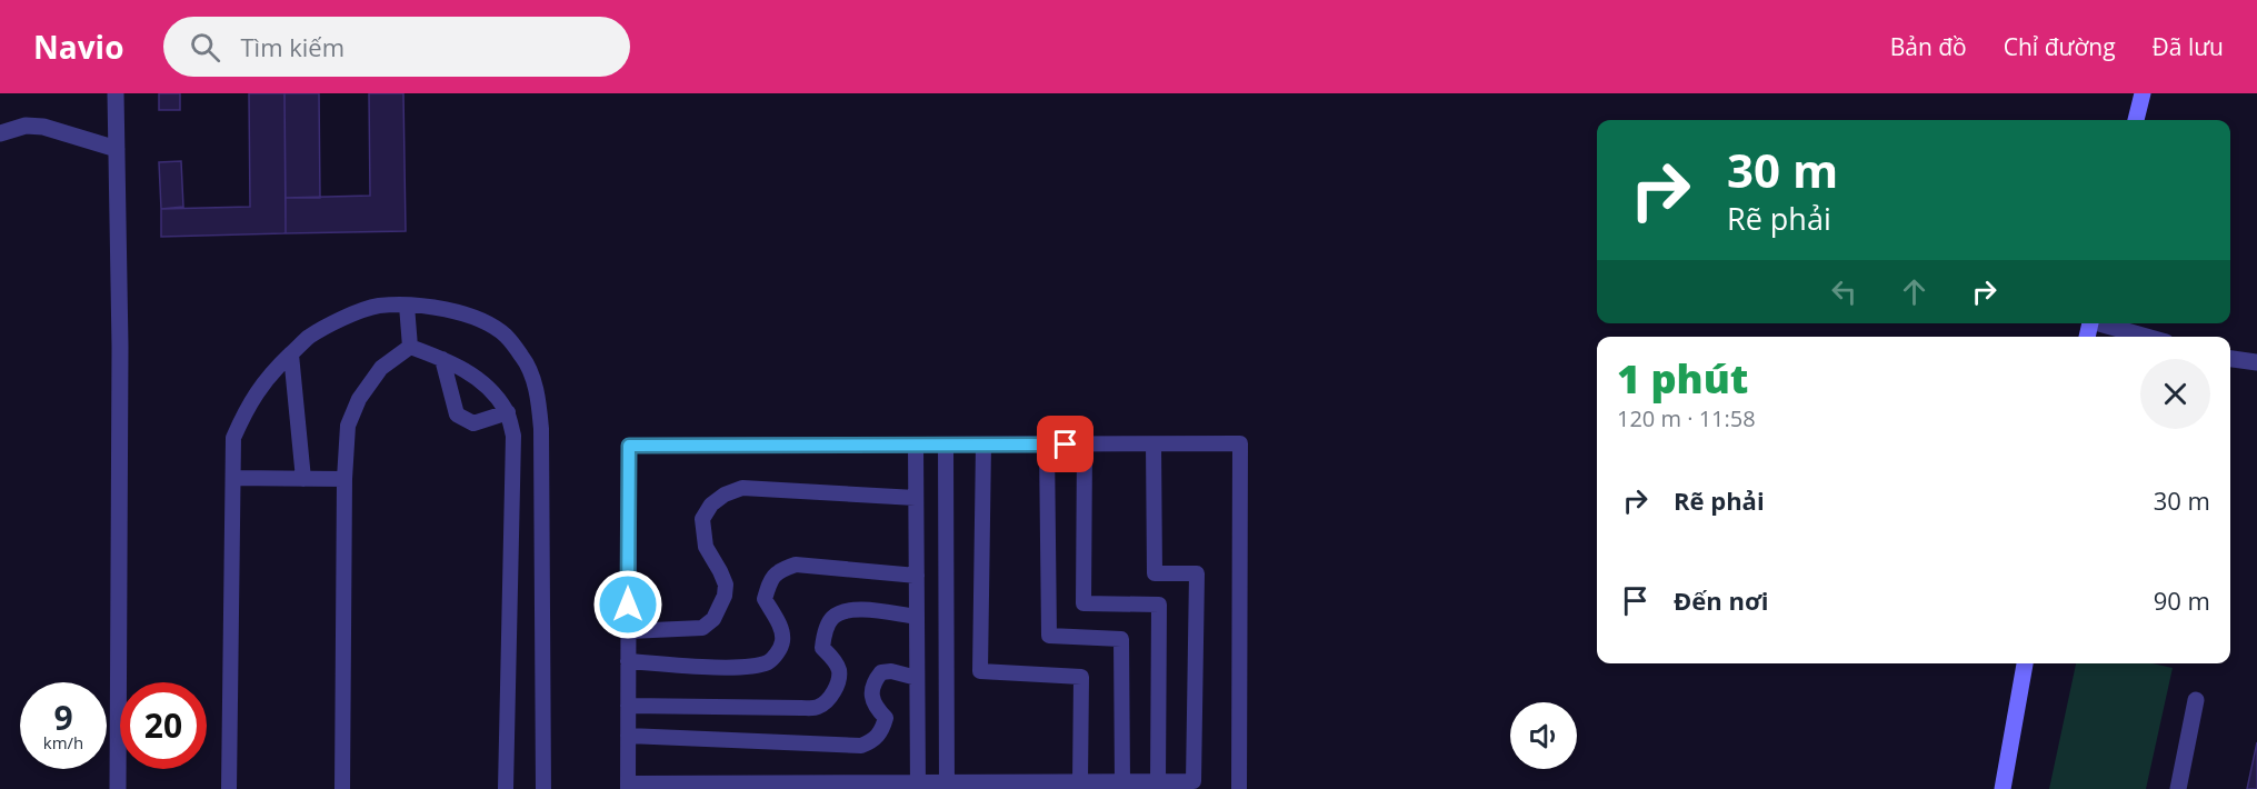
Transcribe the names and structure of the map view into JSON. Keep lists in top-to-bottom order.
{
  "page": {
    "header": "Navio",
    "search": "Tìm kiếm",
    "nav": ["Bản đồ", "Chỉ đường", "Đã lưu"],
    "turn": ["30 m", "Rẽ phải"],
    "heading": ["1 phút", "120 m · 11:58"],
    "list": [
      {
        "name": "Rẽ phải",
        "value": "30 m"
      },
      {
        "name": "Đến nơi",
        "value": "90 m"
      }
    ],
    "speed": "9 km/h",
    "limit": "20"
  }
}
